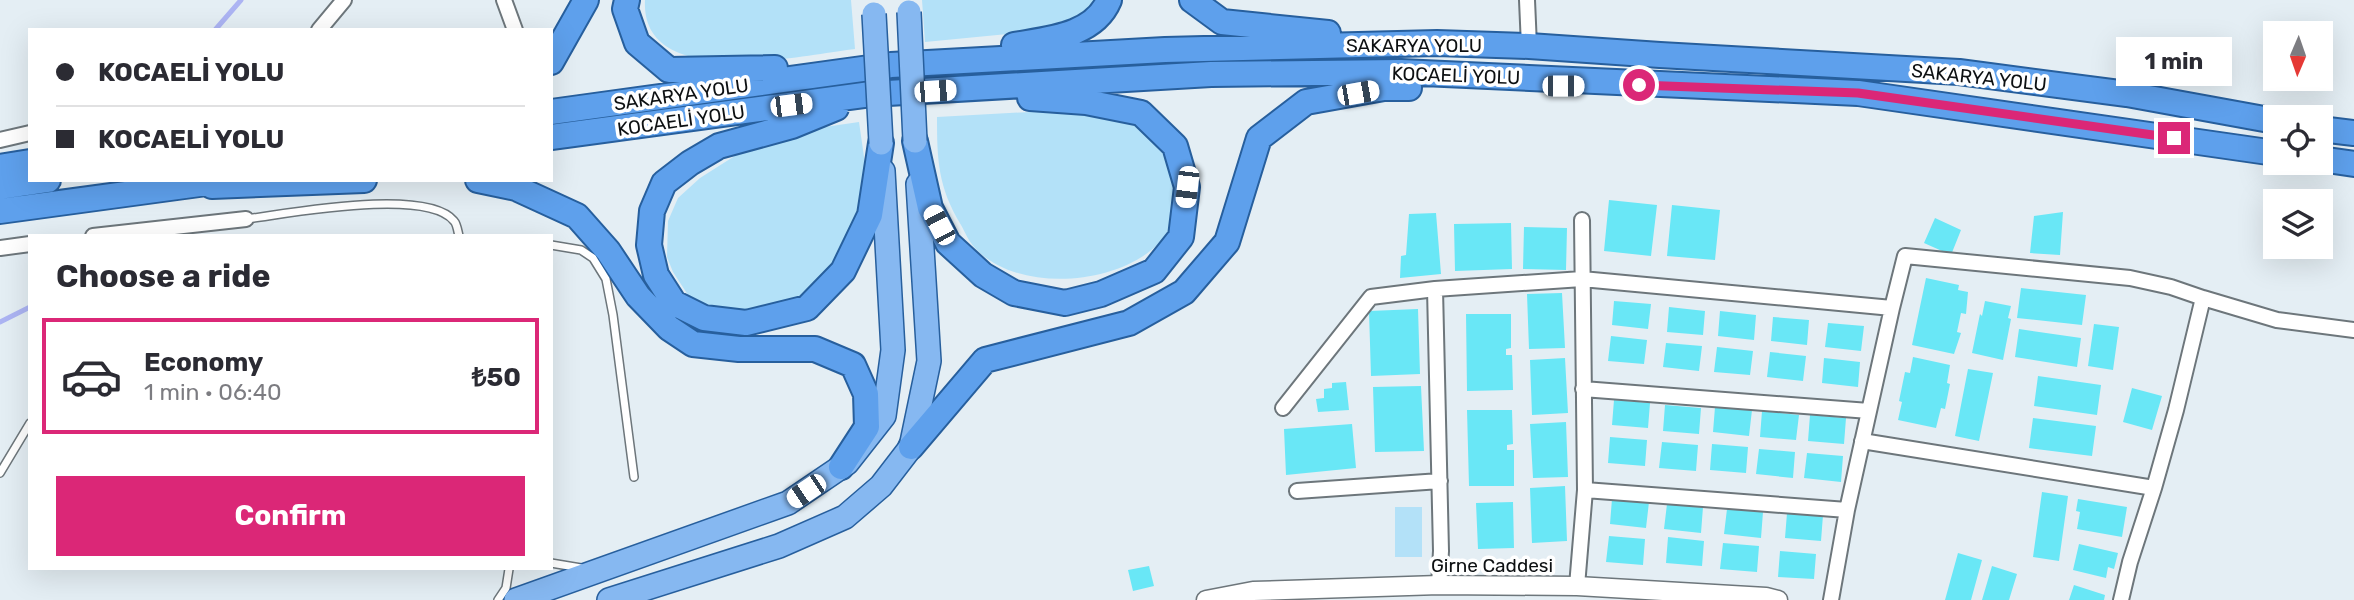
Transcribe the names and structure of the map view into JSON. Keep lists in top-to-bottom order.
{
  "streets": {
    "highway": ["SAKARYA YOLU", "KOCAELİ YOLU"],
    "street": ["Girne Caddesi"]
  },
  "north": "bottom",
  "page": {
    "banner": ["KOCAELİ YOLU", "KOCAELİ YOLU"],
    "bubble": "1 min",
    "heading": "Choose a ride",
    "list": [
      {
        "name": "Economy",
        "note": "1 min · 06:40",
        "value": "₺50"
      }
    ],
    "buttons": "Confirm"
  }
}
